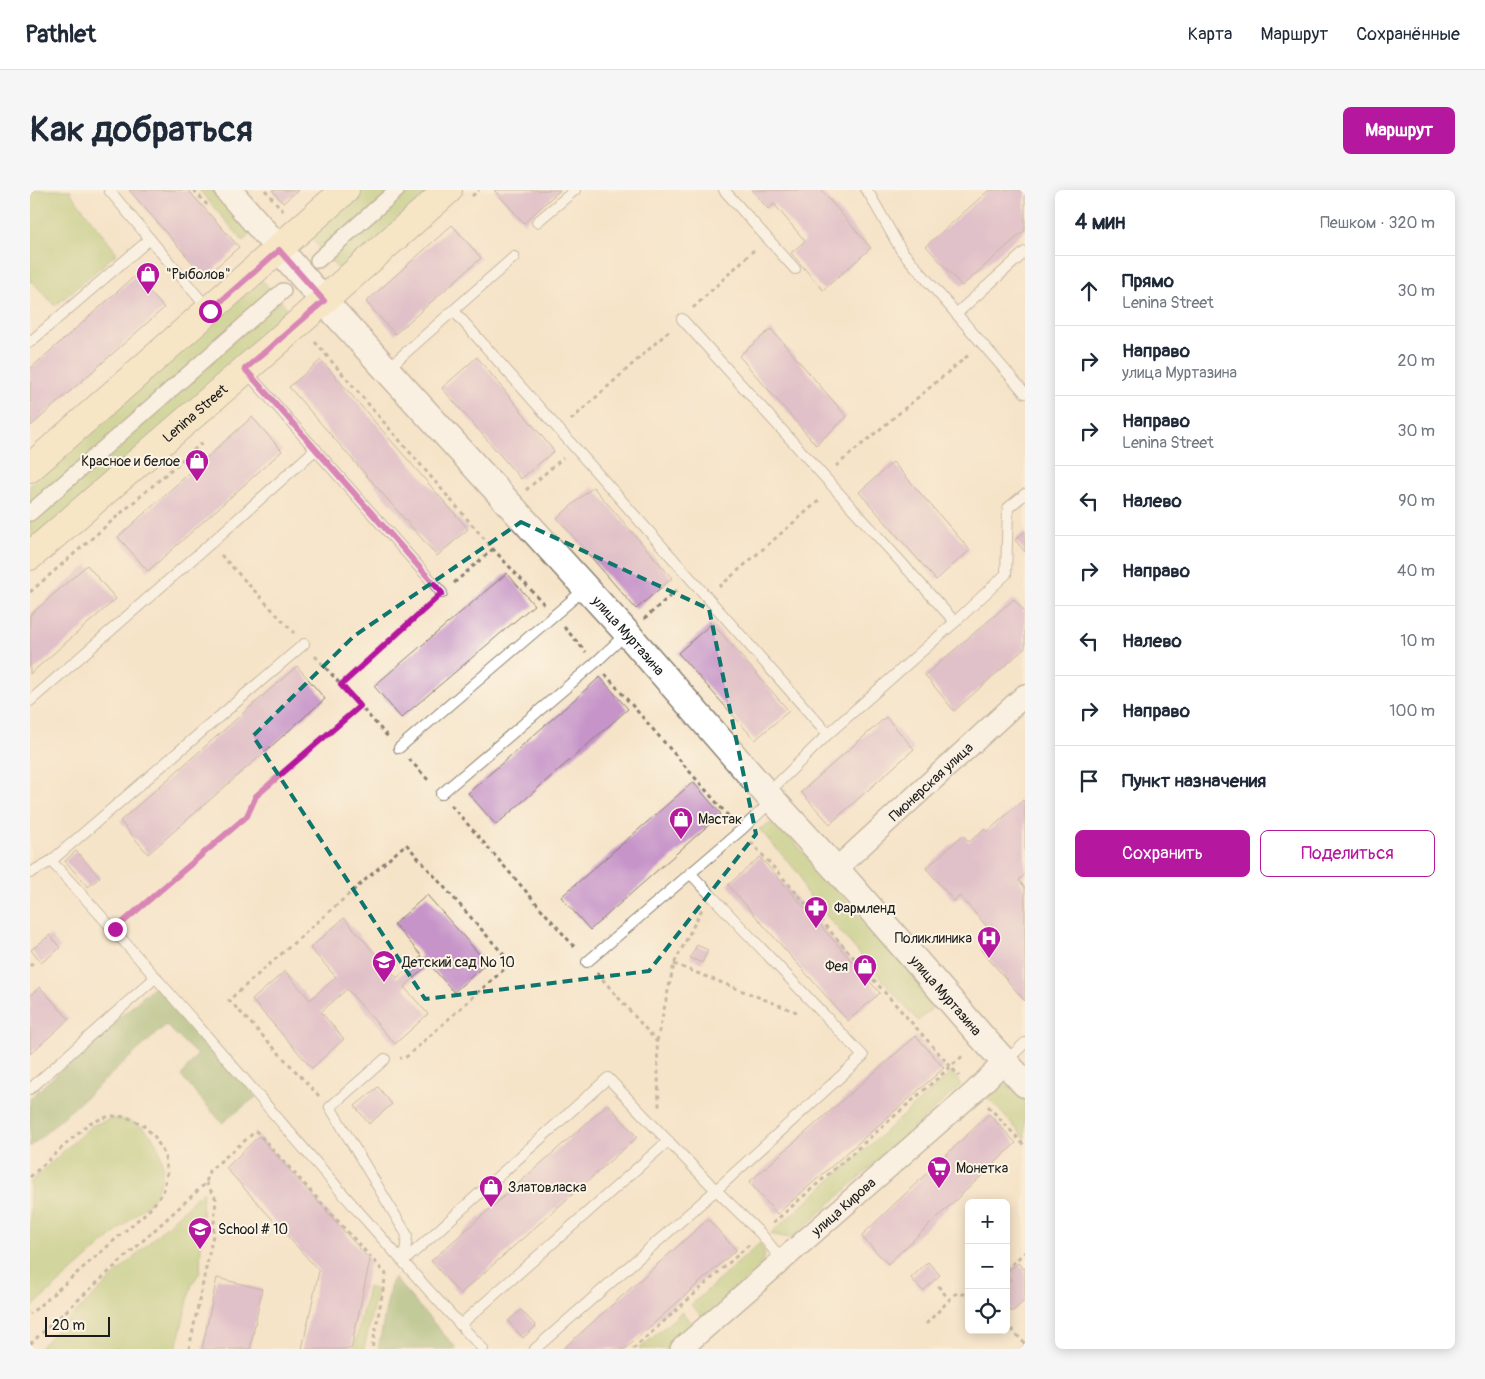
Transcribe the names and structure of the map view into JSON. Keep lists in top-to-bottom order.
{
  "streets": {
    "main road": ["Lenina Street"],
    "street": ["улица Муртазина", "Пионерская улица", "улица Кирова"]
  },
  "crossings": [
    ["Lenina Street", "улица Муртазина"],
    ["улица Муртазина", "Пионерская улица"],
    ["улица Муртазина", "улица Кирова"]
  ],
  "places": {
    "shop": [
      "\"Рыболов\"",
      "Красное и белое",
      "Мастак",
      "Фея",
      "Златовласка"
    ],
    "pharmacy": ["Фармленд"],
    "hospital": ["Поликлиника"],
    "school or university": ["Детский сад № 10", "School # 10"],
    "supermarket": ["Монетка"]
  },
  "scale_bar": "20 m",
  "page": {
    "header": "Pathlet",
    "nav": ["Карта", "Маршрут", "Сохранённые"],
    "buttons": [
      "Маршрут",
      ["Сохранить", "Поделиться"]
    ],
    "title": "Как добраться",
    "heading": ["4 мин", "Пешком · 320 m"],
    "list": [
      ["Прямо", "Lenina Street", "30 m"],
      ["Направо", "улица Муртазина", "20 m"],
      ["Направо", "Lenina Street", "30 m"],
      ["Налево", "90 m"],
      ["Направо", "40 m"],
      ["Налево", "10 m"],
      ["Направо", "100 m"],
      "Пункт назначения"
    ],
    "map_buttons": ["+", "−"],
    "scale": "20 m"
  }
}
